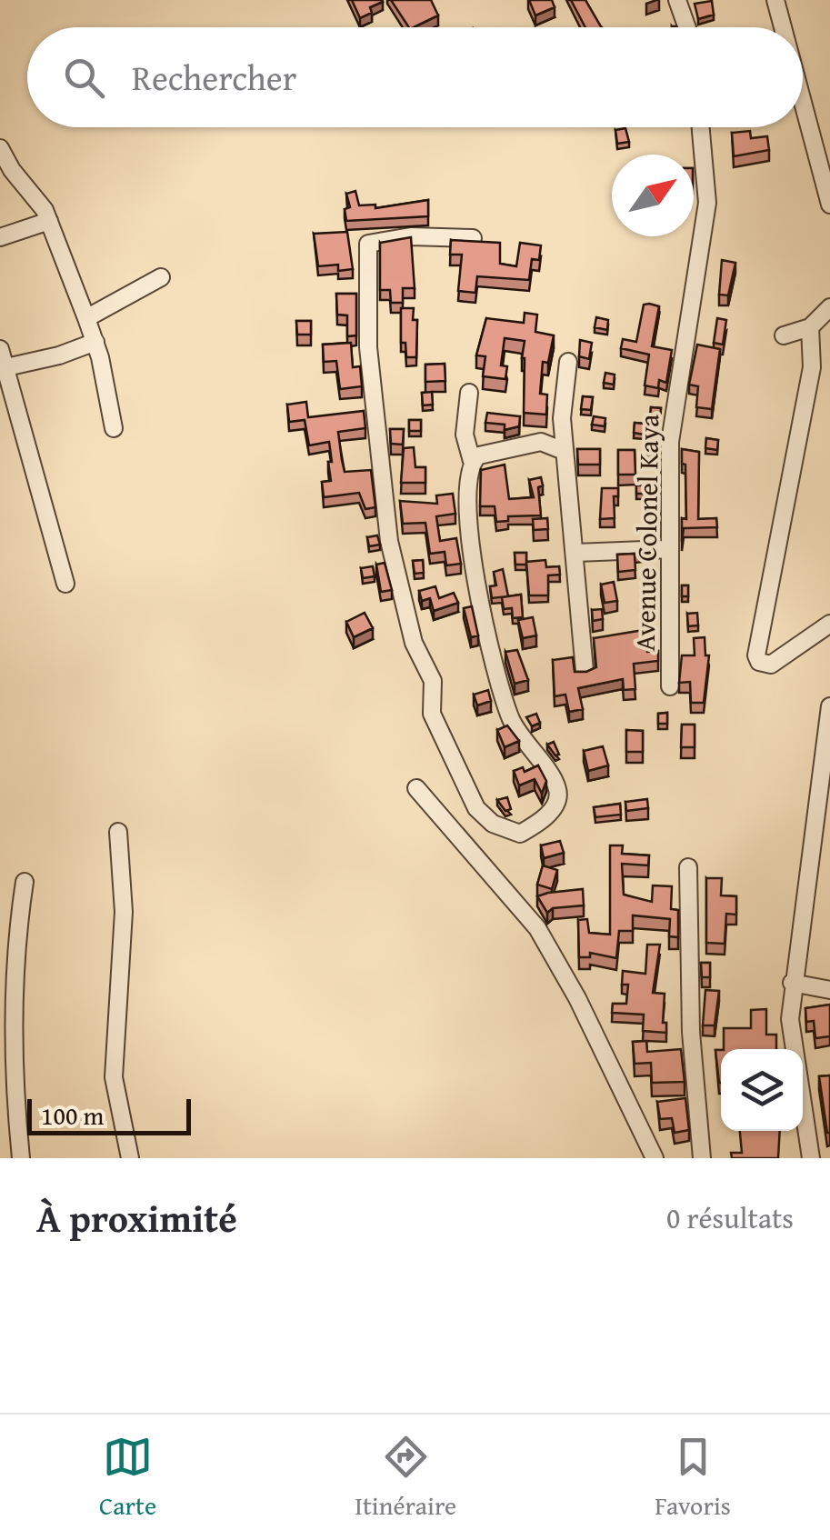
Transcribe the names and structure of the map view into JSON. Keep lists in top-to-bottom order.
{
  "streets": {
    "street": ["Avenue Colonel Kaya"]
  },
  "scale_bar": "100 m",
  "north": "top right",
  "page": {
    "search": "Rechercher",
    "scale": "100 m",
    "heading": ["À proximité", "0 résultats"],
    "nav": ["Carte", "Itinéraire", "Favoris"]
  }
}
